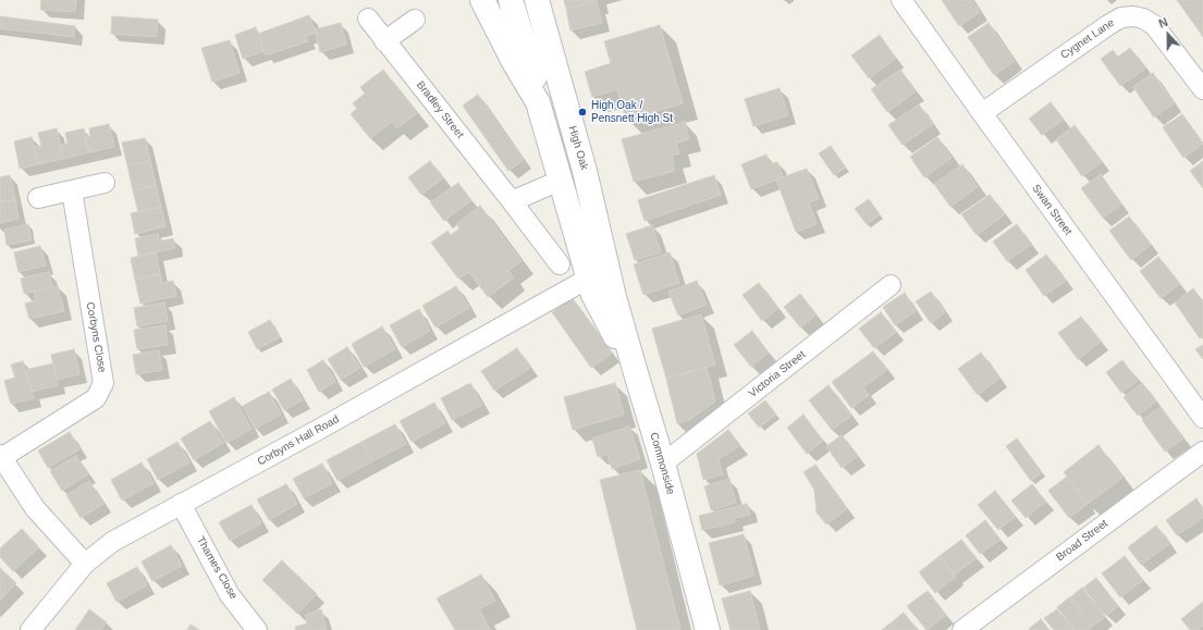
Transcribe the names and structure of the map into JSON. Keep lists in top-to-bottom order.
{
  "streets": {
    "main road": ["High Oak", "Commonside"],
    "street": [
      "Cygnet Lane",
      "Bradley Street",
      "Swan Street",
      "Corbyns Close",
      "Victoria Street",
      "Corbyns Hall Road",
      "Broad Street",
      "Thames Close"
    ]
  },
  "crossings": [
    ["Cygnet Lane", "Swan Street"],
    ["High Oak", "Corbyns Hall Road"],
    ["High Oak", "Commonside"],
    ["Victoria Street", "Commonside"],
    ["Corbyns Hall Road", "Thames Close"]
  ],
  "places": ["High Oak / Pensnett High St"],
  "north": "top"
}
